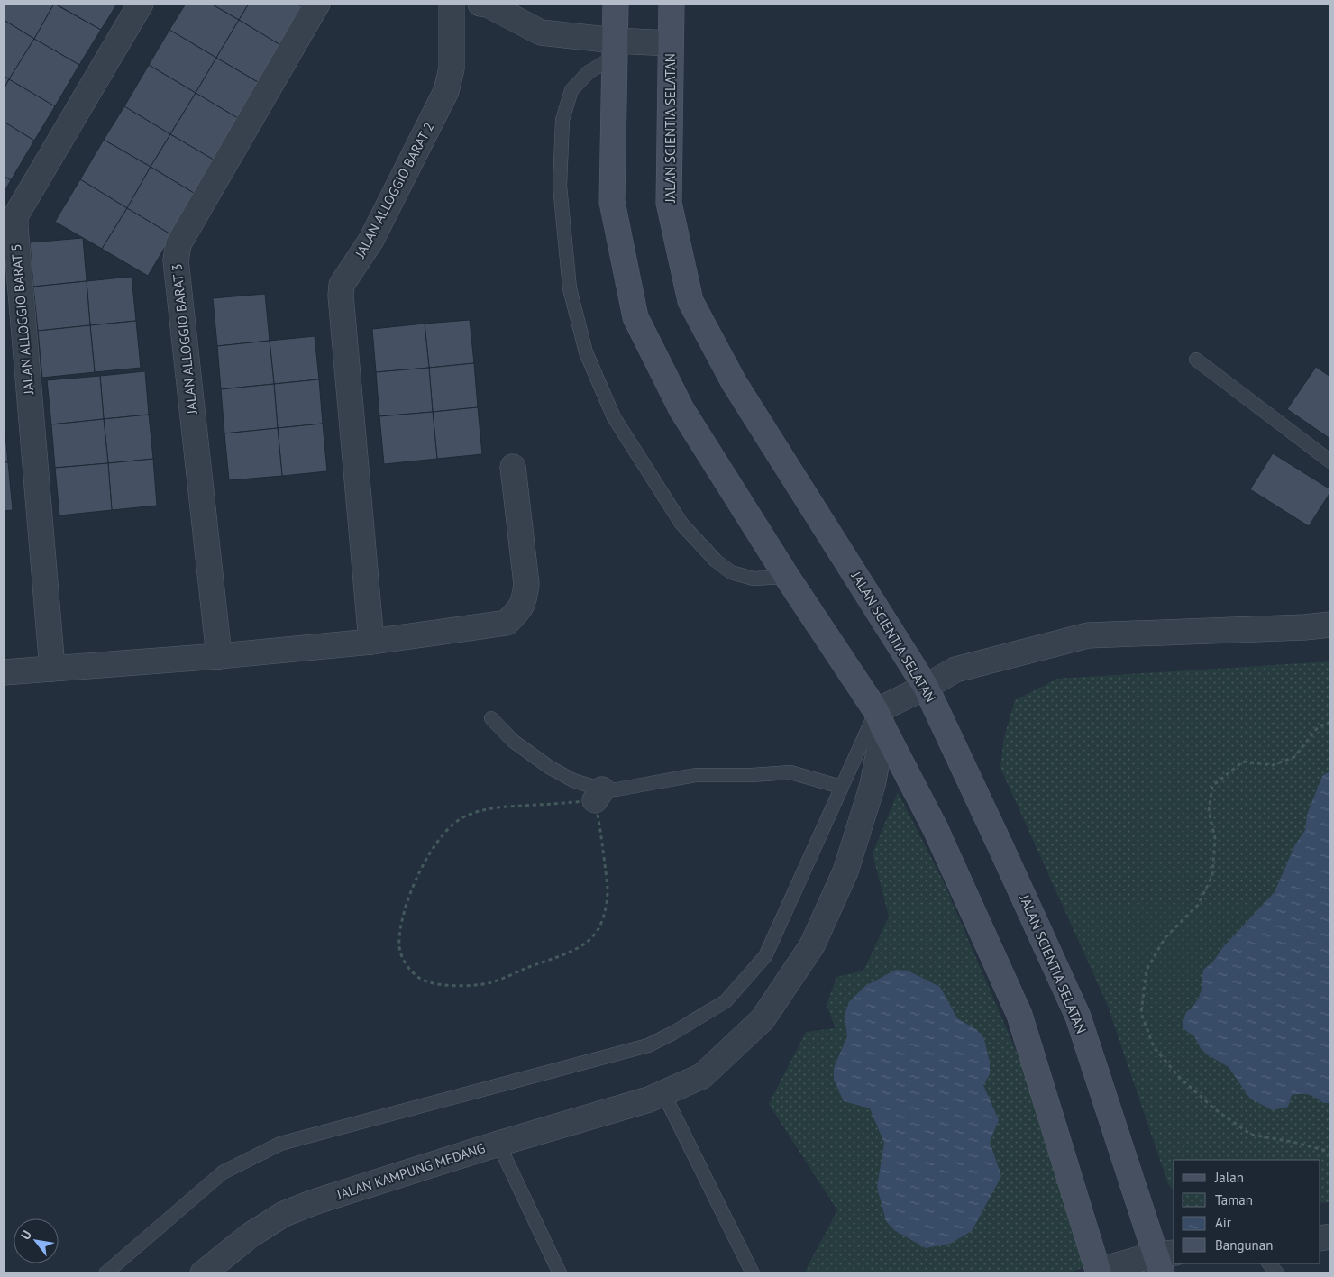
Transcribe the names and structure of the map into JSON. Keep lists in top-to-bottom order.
{
  "streets": {
    "street": [
      "JALAN SCIENTIA SELATAN",
      "JALAN ALLOGGIO BARAT 2",
      "JALAN ALLOGGIO BARAT 5",
      "JALAN ALLOGGIO BARAT 3",
      "JALAN KAMPUNG MEDANG"
    ]
  },
  "legend": [
    "Jalan",
    "Taman",
    "Air",
    "Bangunan"
  ],
  "north": "top left"
}
